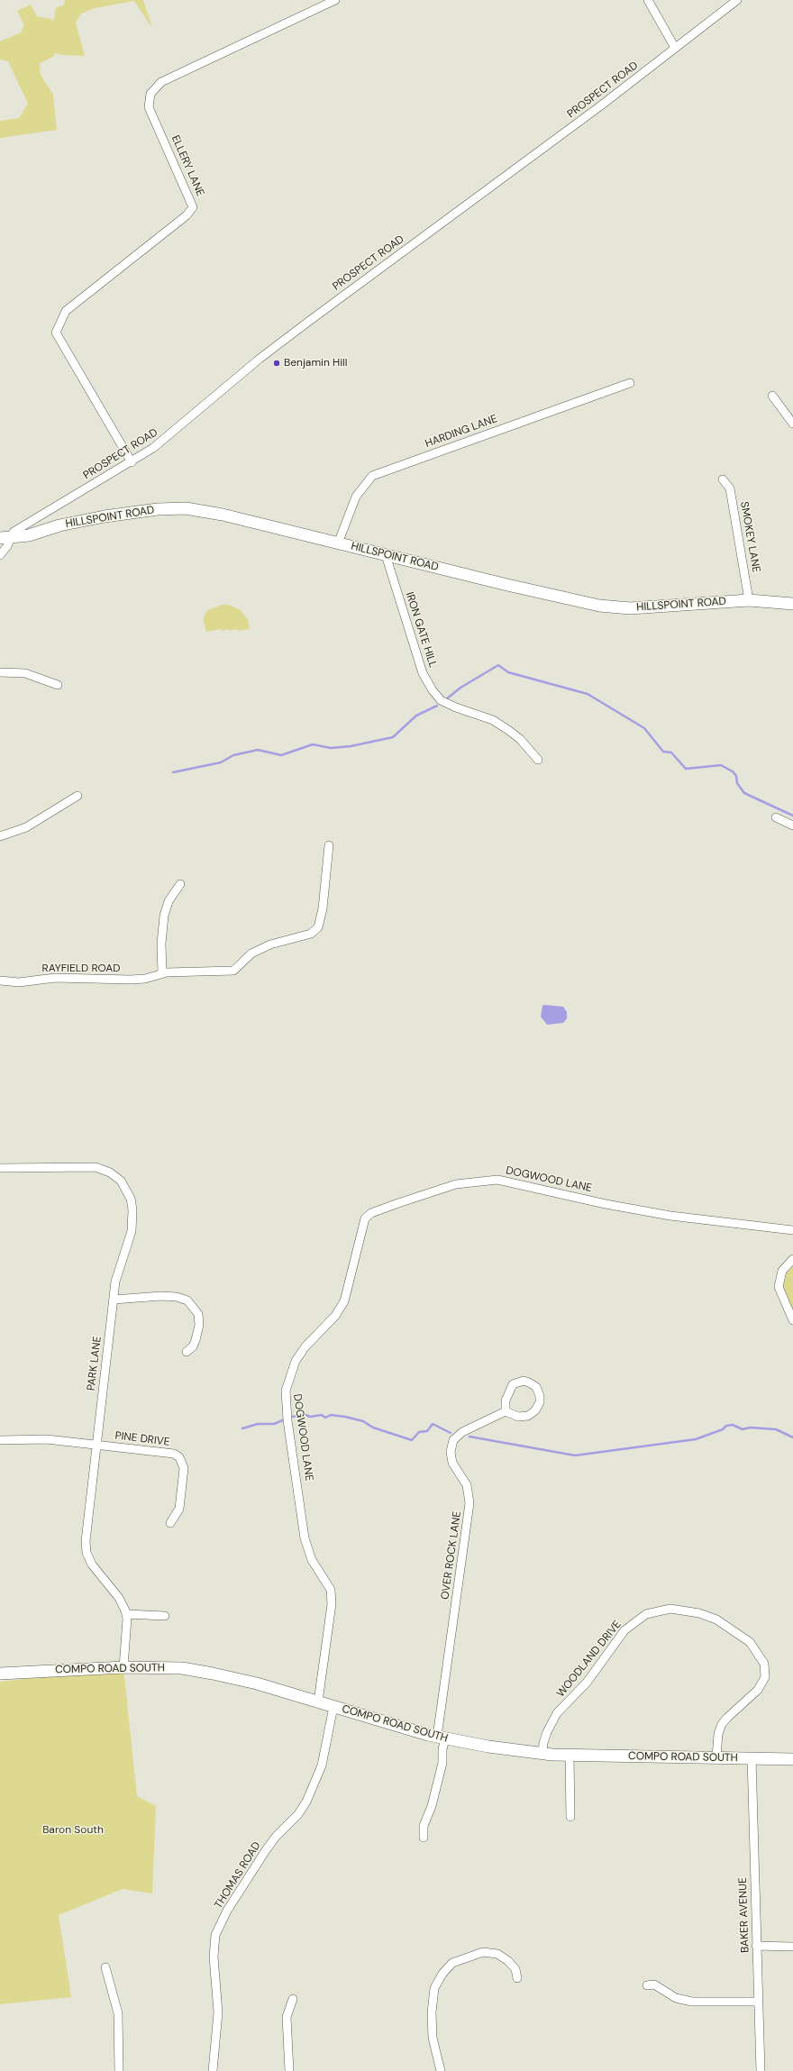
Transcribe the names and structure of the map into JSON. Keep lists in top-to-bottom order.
{
  "streets": {
    "main road": ["HILLSPOINT ROAD", "COMPO ROAD SOUTH"],
    "street": [
      "PROSPECT ROAD",
      "ELLERY LANE",
      "HARDING LANE",
      "SMOKEY LANE",
      "IRON GATE HILL",
      "RAYFIELD ROAD",
      "DOGWOOD LANE",
      "PARK LANE",
      "PINE DRIVE",
      "OVER ROCK LANE",
      "WOODLAND DRIVE",
      "THOMAS ROAD",
      "BAKER AVENUE"
    ]
  },
  "crossings": [
    ["PROSPECT ROAD", "ELLERY LANE"],
    ["PROSPECT ROAD", "HILLSPOINT ROAD"],
    ["HARDING LANE", "HILLSPOINT ROAD"],
    ["HILLSPOINT ROAD", "SMOKEY LANE"],
    ["HILLSPOINT ROAD", "IRON GATE HILL"],
    ["DOGWOOD LANE", "COMPO ROAD SOUTH"],
    ["PARK LANE", "PINE DRIVE"],
    ["PARK LANE", "COMPO ROAD SOUTH"],
    ["OVER ROCK LANE", "COMPO ROAD SOUTH"],
    ["WOODLAND DRIVE", "COMPO ROAD SOUTH"],
    ["COMPO ROAD SOUTH", "THOMAS ROAD"],
    ["COMPO ROAD SOUTH", "BAKER AVENUE"]
  ],
  "parks": ["Baron South"],
  "places": ["Benjamin Hill"]
}
